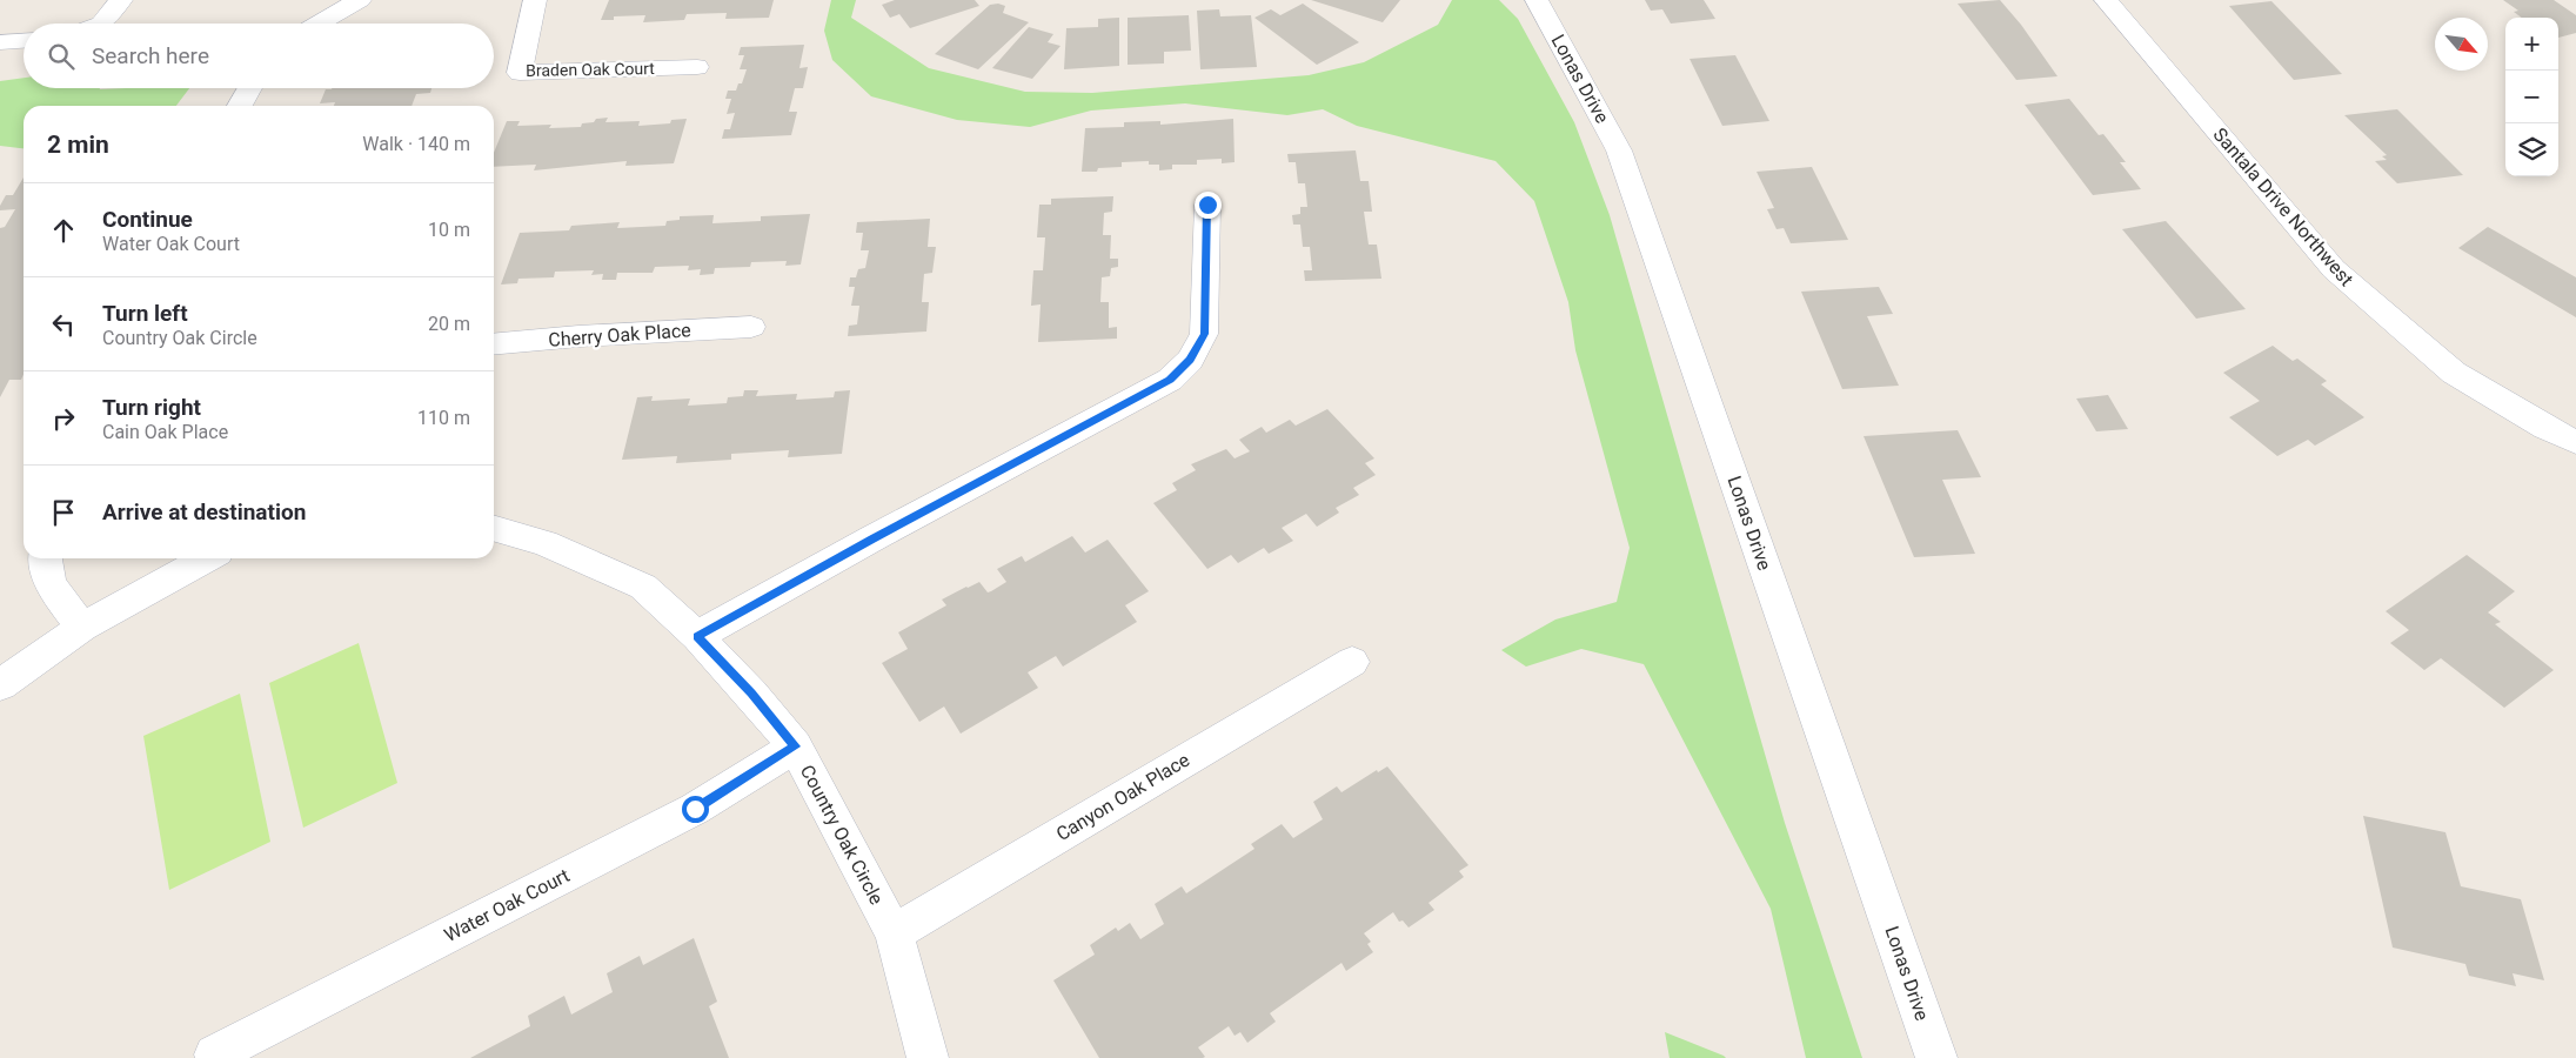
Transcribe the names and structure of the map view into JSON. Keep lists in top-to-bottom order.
{
  "streets": {
    "street": [
      "Braden Oak Court",
      "Lonas Drive",
      "Santala Drive Northwest",
      "Cherry Oak Place",
      "Canyon Oak Place",
      "Country Oak Circle",
      "Water Oak Court"
    ]
  },
  "crossings": [
    ["Canyon Oak Place", "Country Oak Circle"],
    ["Country Oak Circle", "Water Oak Court"]
  ],
  "north": "bottom right",
  "page": {
    "map_buttons": ["+", "−"],
    "search": "Search here",
    "heading": ["2 min", "Walk · 140 m"],
    "list": [
      ["Continue", "Water Oak Court", "10 m"],
      ["Turn left", "Country Oak Circle", "20 m"],
      ["Turn right", "Cain Oak Place", "110 m"],
      "Arrive at destination"
    ]
  }
}
